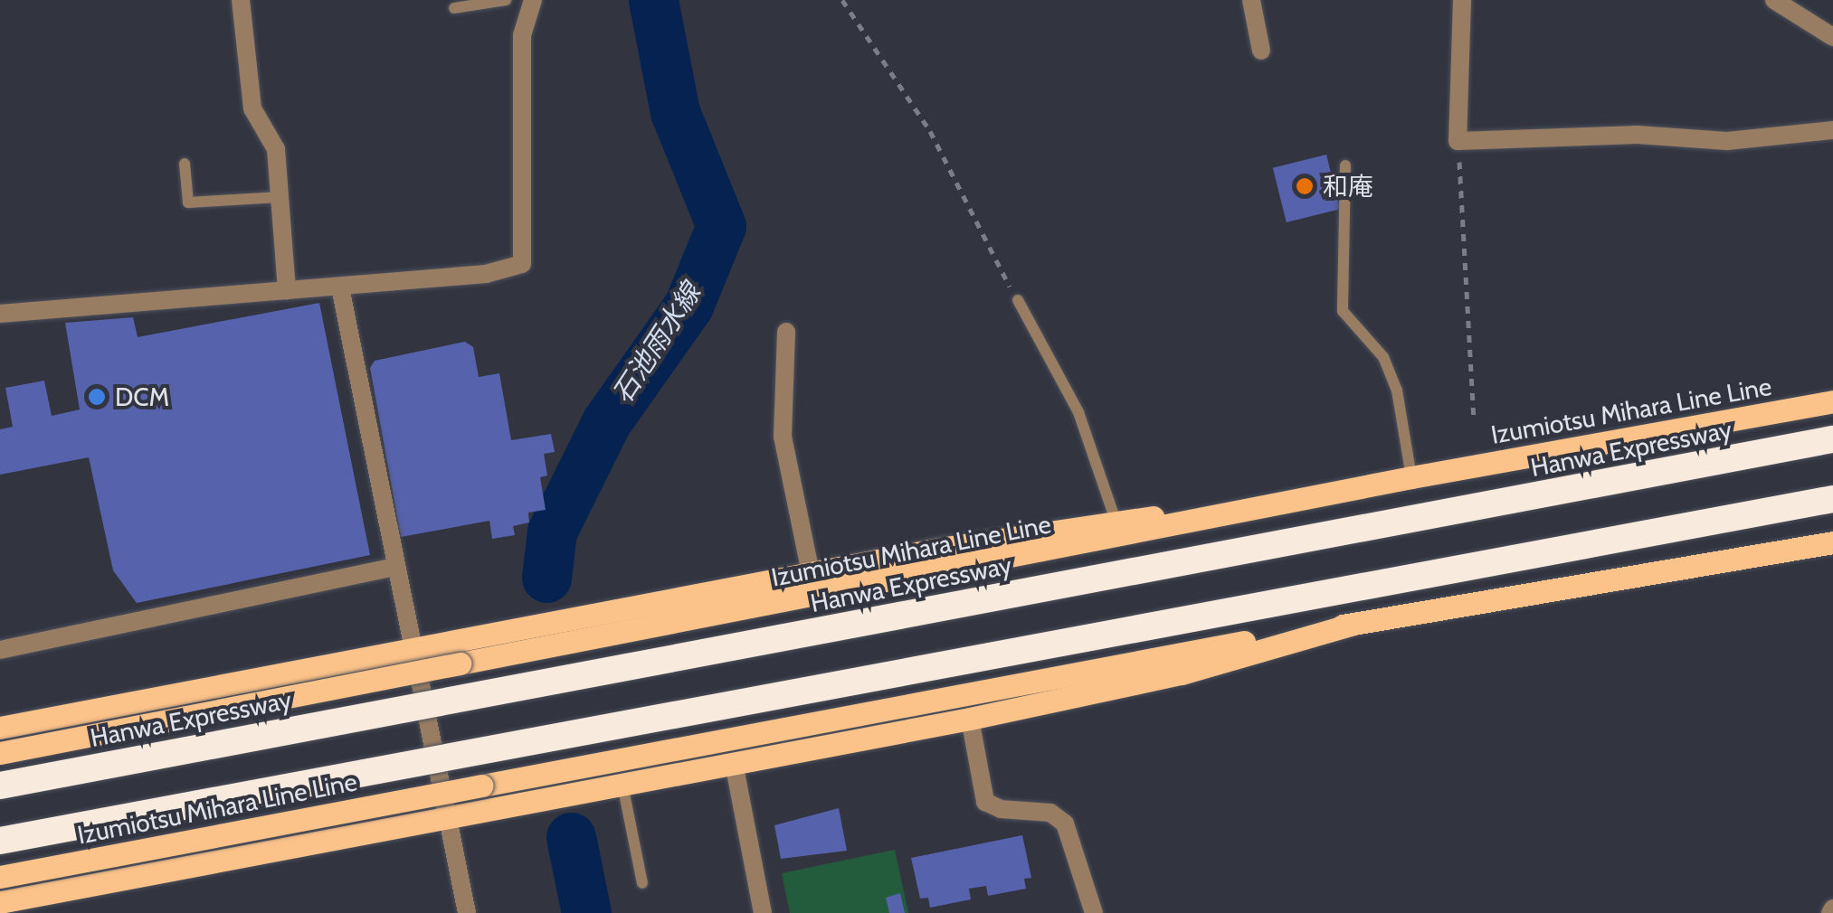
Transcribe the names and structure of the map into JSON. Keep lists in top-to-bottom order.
{
  "streets": {
    "highway": ["Hanwa Expressway"],
    "main road": ["Izumiotsu Mihara Line Line"]
  },
  "water": ["石池雨水線"],
  "places": ["和庵", "DCM"]
}
